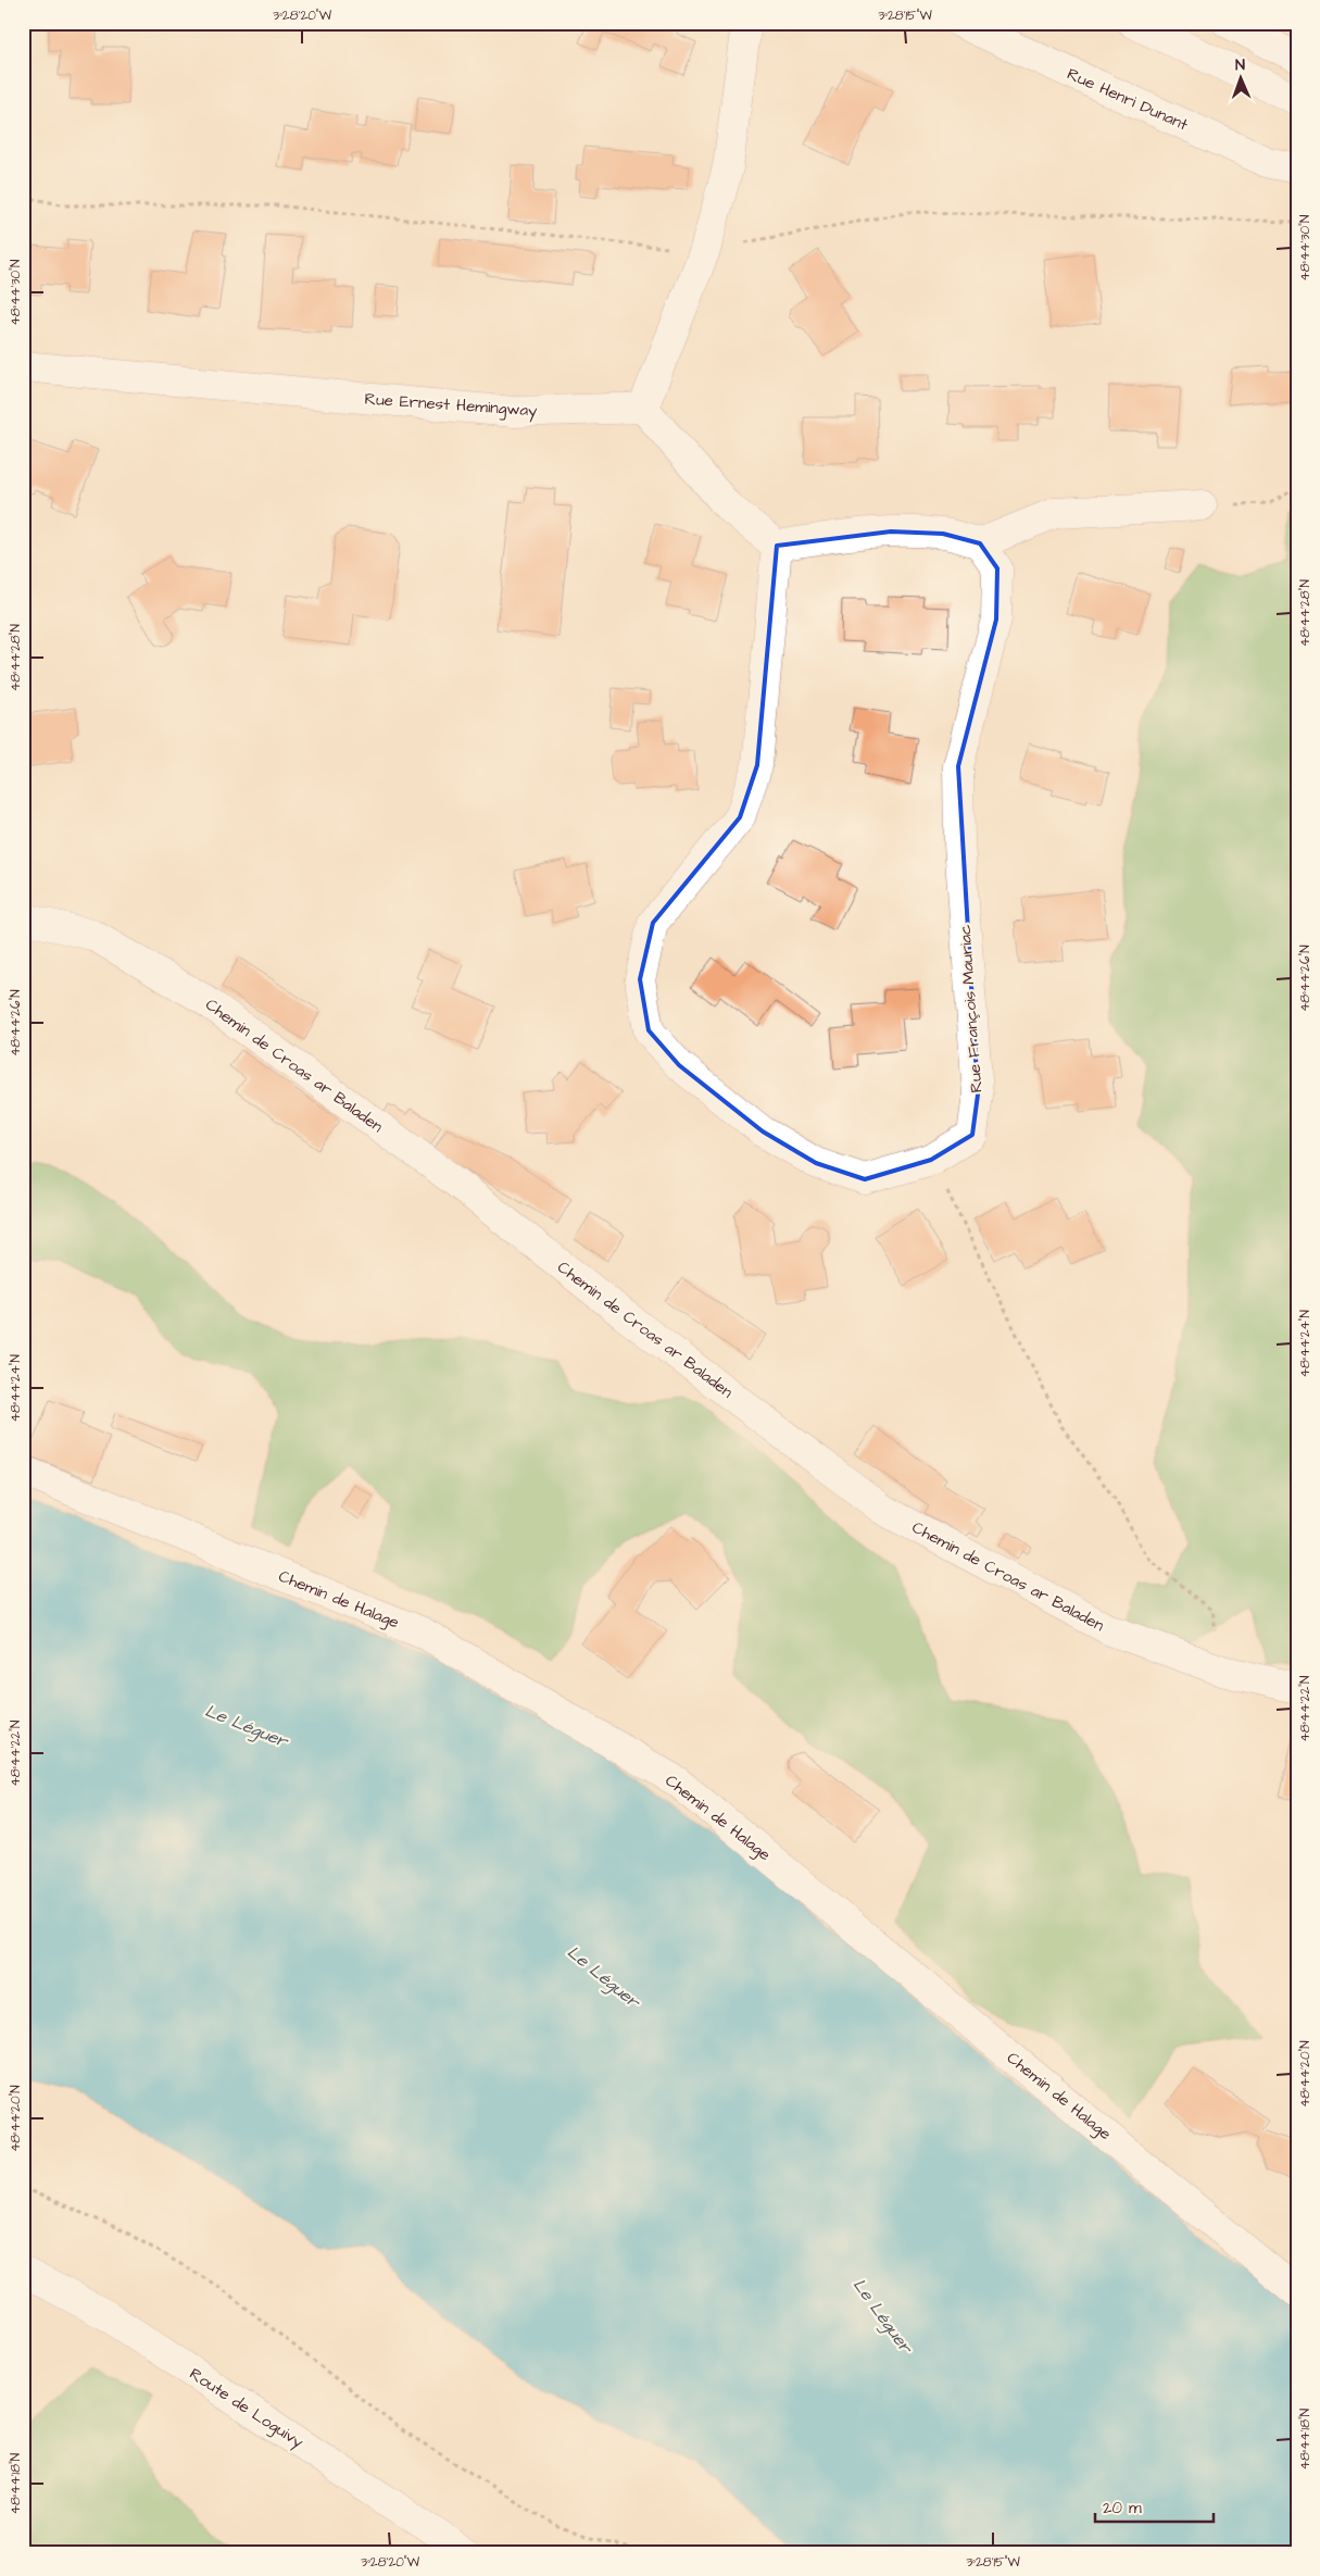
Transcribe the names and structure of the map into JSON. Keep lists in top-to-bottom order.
{
  "streets": {
    "street": [
      "Rue Henri Dunant",
      "Rue Ernest Hemingway",
      "Rue François Mauriac",
      "Chemin de Croas ar Baladen",
      "Chemin de Halage",
      "Route de Loguivy"
    ]
  },
  "water": ["Le Léguer"],
  "scale_bar": "20 m",
  "north": "top",
  "coordinates": [
    "3°28'20\"W",
    "3°28'15\"W",
    "48°44'30\"N",
    "48°44'28\"N",
    "48°44'26\"N",
    "48°44'24\"N",
    "48°44'22\"N",
    "48°44'20\"N",
    "48°44'18\"N"
  ]
}
